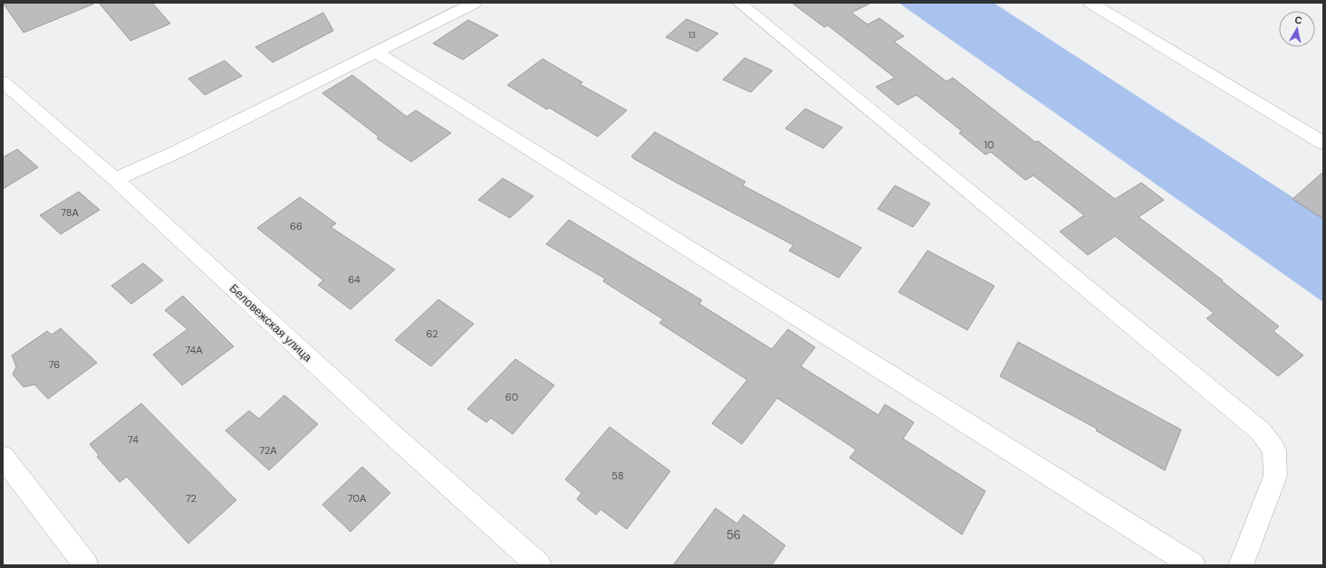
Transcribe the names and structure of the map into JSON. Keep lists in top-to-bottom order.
{
  "streets": {
    "street": ["Беловежская улица"]
  },
  "house_numbers": [
    "13",
    "10",
    "78А",
    "66",
    "64",
    "62",
    "74А",
    "76",
    "60",
    "74",
    "72А",
    "58",
    "72",
    "70А",
    "56"
  ],
  "north": "top"
}
